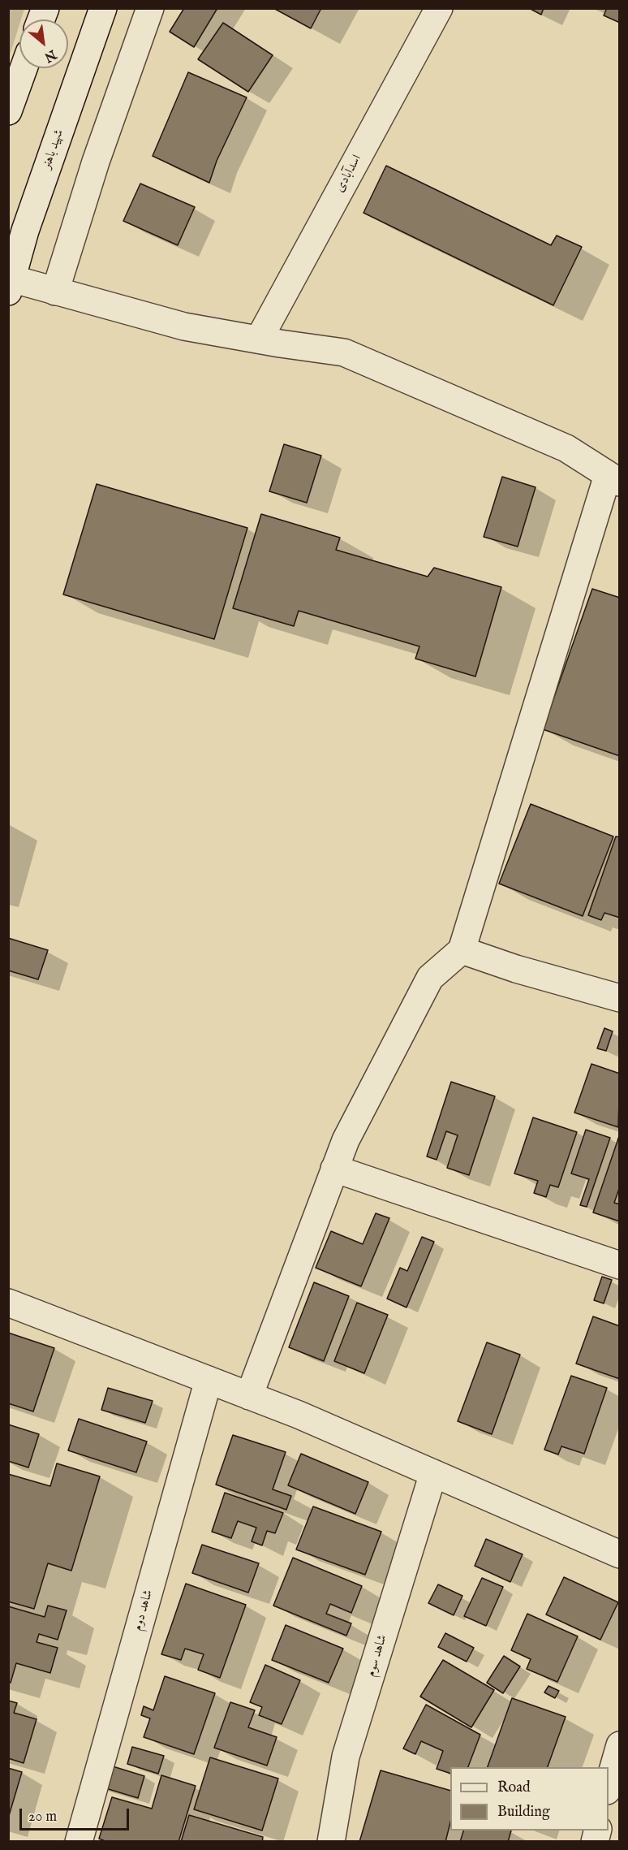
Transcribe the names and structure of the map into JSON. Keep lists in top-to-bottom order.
{
  "streets": {
    "street": [
      "شهید باهنر",
      "اسدآبادی",
      "شاهد دوم",
      "شاهد سوم"
    ]
  },
  "legend": ["Road", "Building"],
  "scale_bar": "20 m",
  "north": "bottom right"
}
